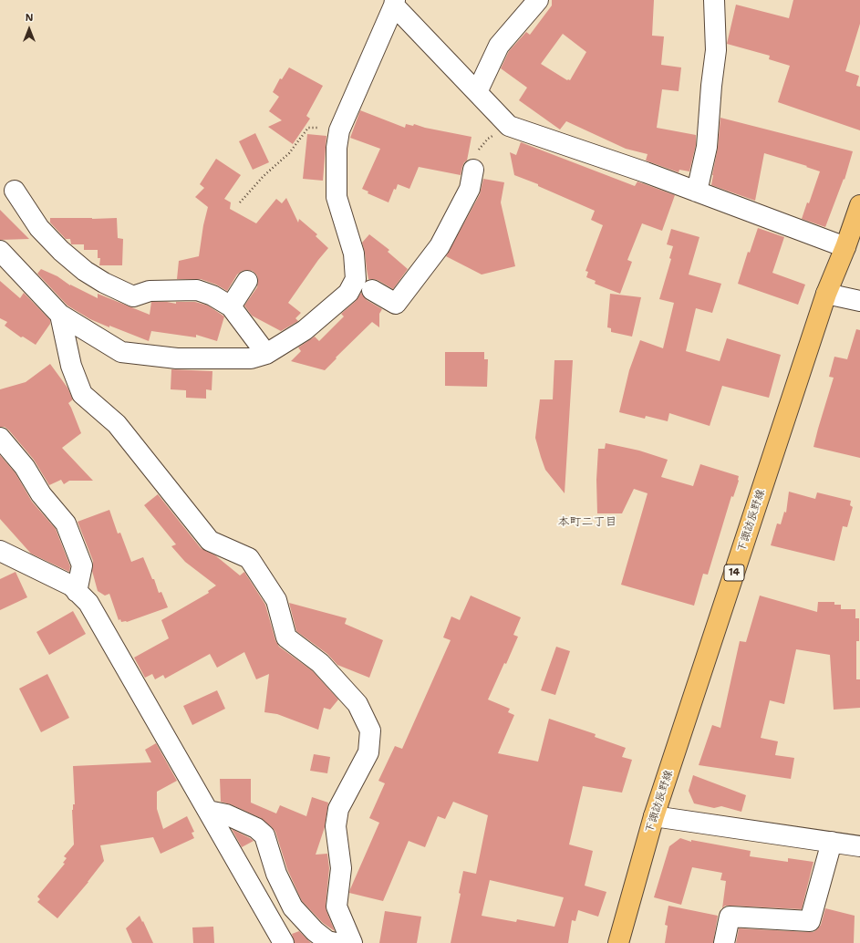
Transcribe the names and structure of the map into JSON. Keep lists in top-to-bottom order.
{
  "streets": {
    "main road": ["下諏訪辰野線", "14"]
  },
  "districts": ["本町二丁目"],
  "north": "top"
}
